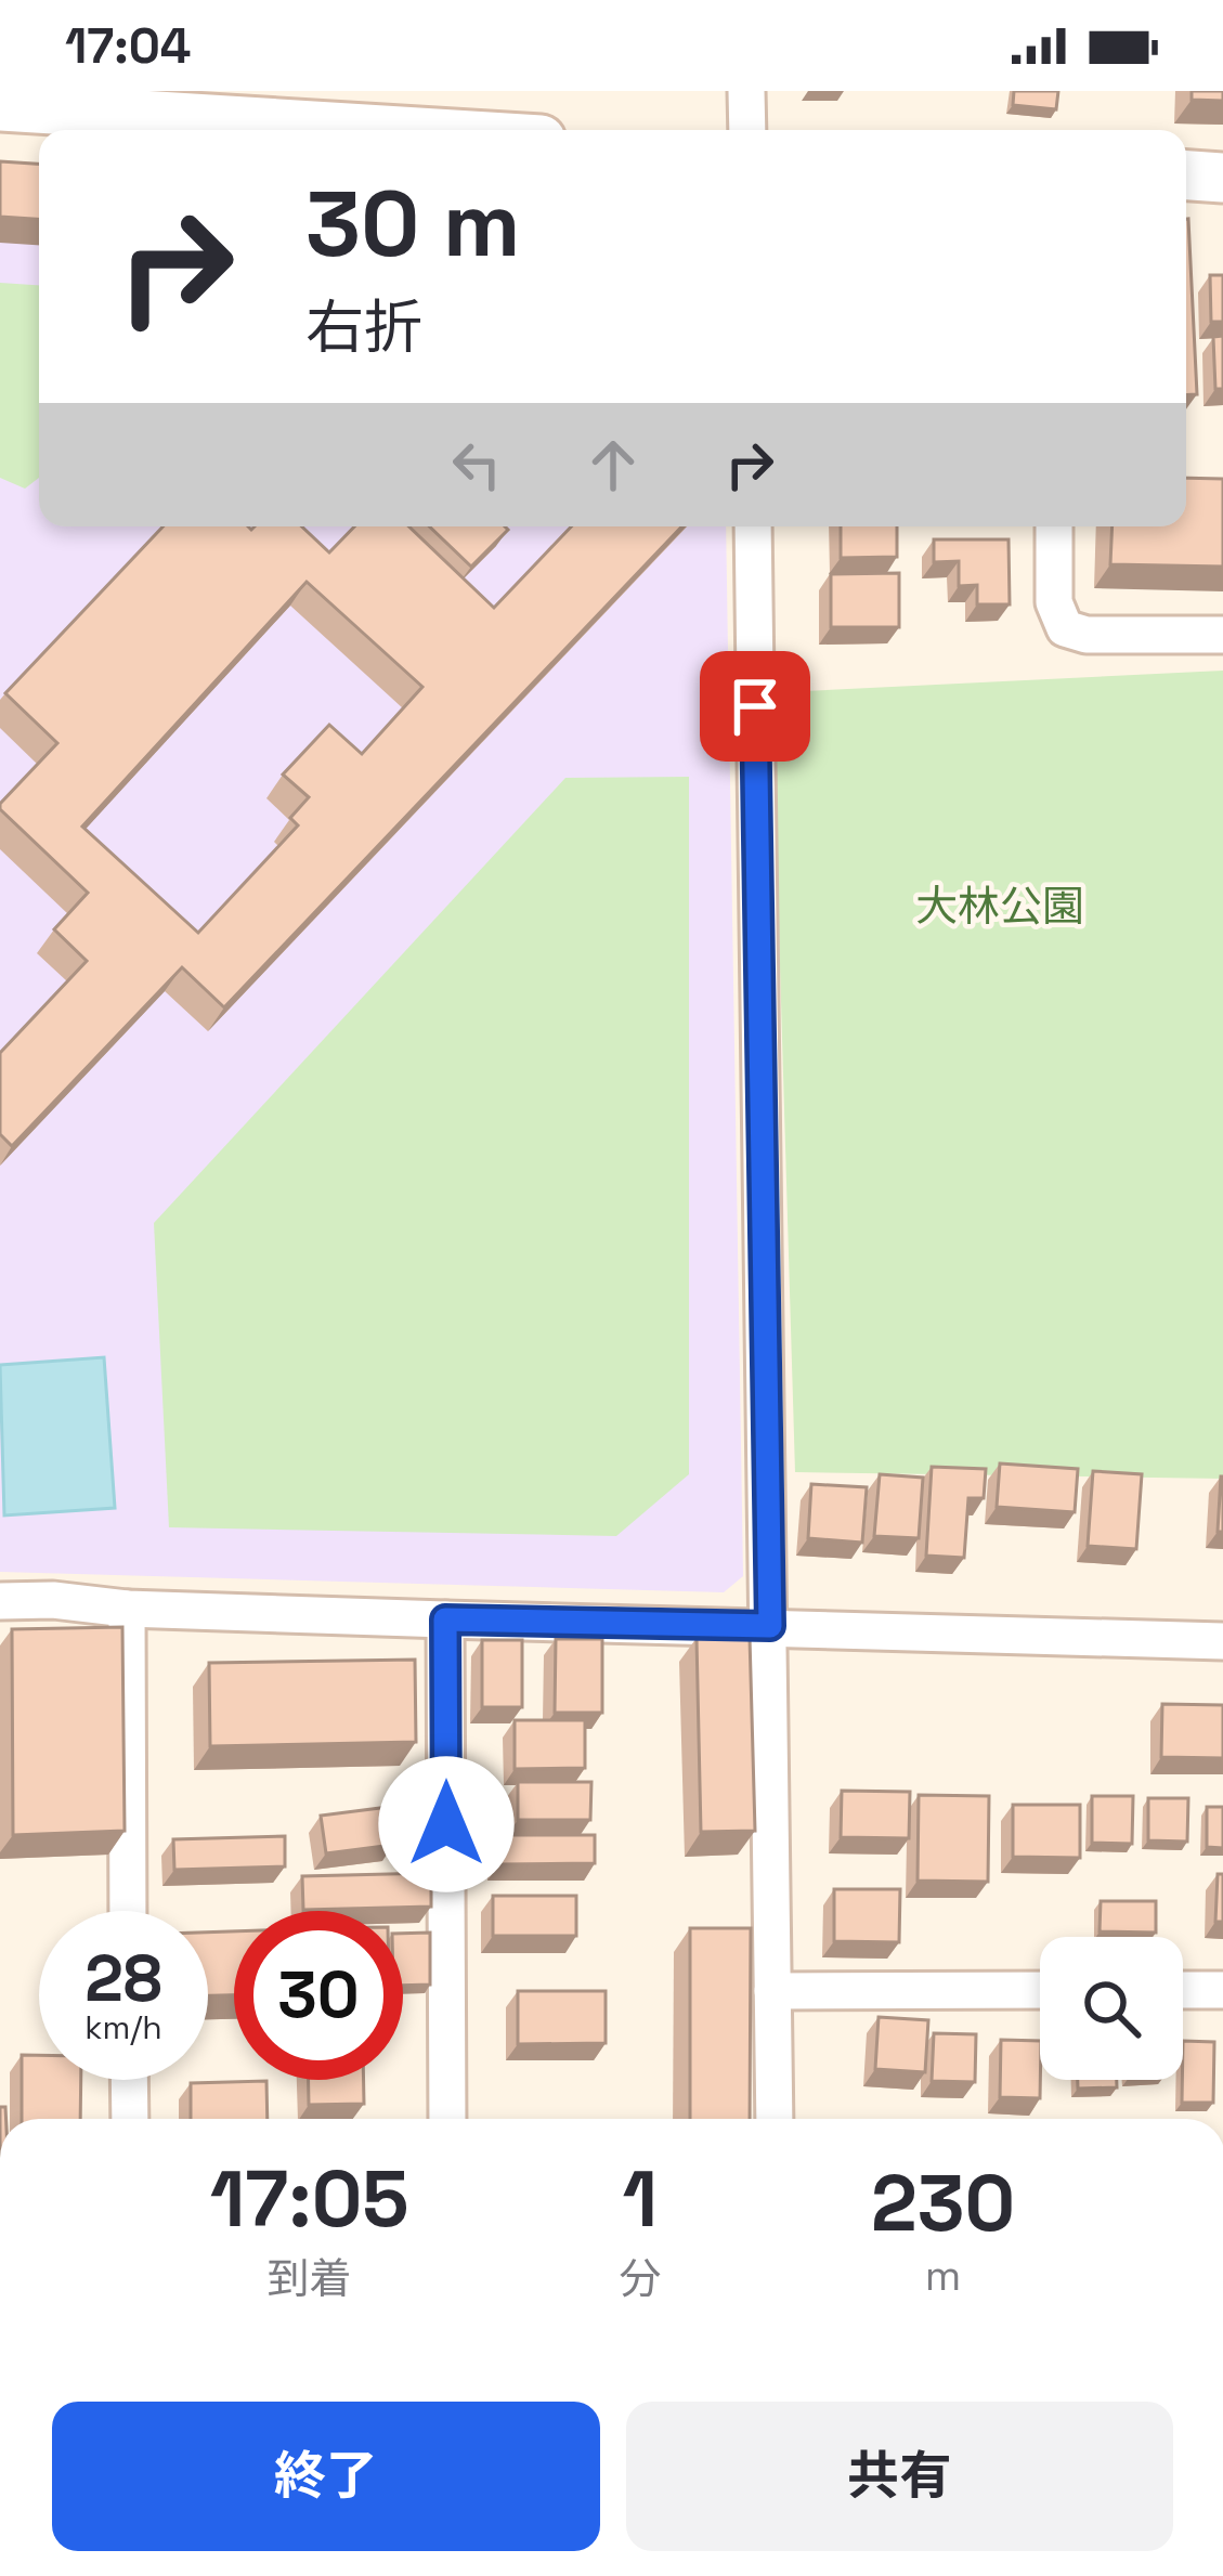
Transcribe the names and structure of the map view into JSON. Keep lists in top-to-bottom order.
{
  "parks": ["大林公園"],
  "page": {
    "status": "17:04",
    "turn": ["30 m", "右折"],
    "speed": "28 km/h",
    "limit": "30",
    "eta": [
      "17:05",
      "到着",
      "1",
      "分",
      "230",
      "m"
    ],
    "buttons": ["終了", "共有"]
  }
}
